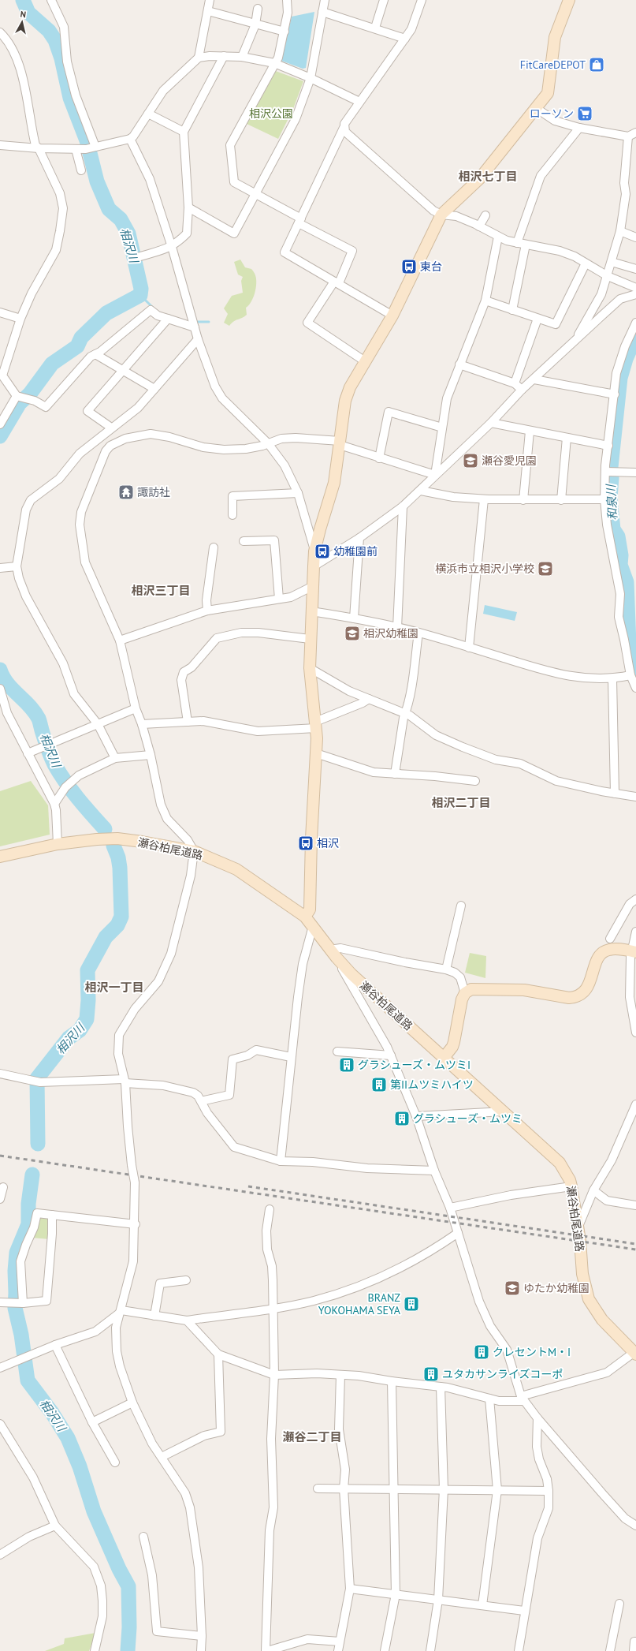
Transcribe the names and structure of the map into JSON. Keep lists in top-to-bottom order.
{
  "streets": {
    "street": ["瀬谷柏尾道路"]
  },
  "districts": [
    "相沢七丁目",
    "相沢三丁目",
    "相沢二丁目",
    "相沢一丁目",
    "瀬谷二丁目"
  ],
  "water": ["相沢川", "和泉川"],
  "parks": ["相沢公園"],
  "places": {
    "shop": ["FitCareDEPOT"],
    "supermarket": ["ローソン"],
    "bus stop": ["東台", "幼稚園前", "相沢"],
    "school or university": [
      "瀬谷愛児園",
      "横浜市立相沢小学校",
      "相沢幼稚園",
      "ゆたか幼稚園"
    ],
    "temple": ["諏訪社"],
    "building": [
      "グラシューズ・ムツミI",
      "第IIムツミハイツ",
      "グラシューズ・ムツミ",
      "BRANZ YOKOHAMA SEYA",
      "クレセントM・I",
      "ユタカサンライズコーポ"
    ]
  },
  "north": "top"
}
